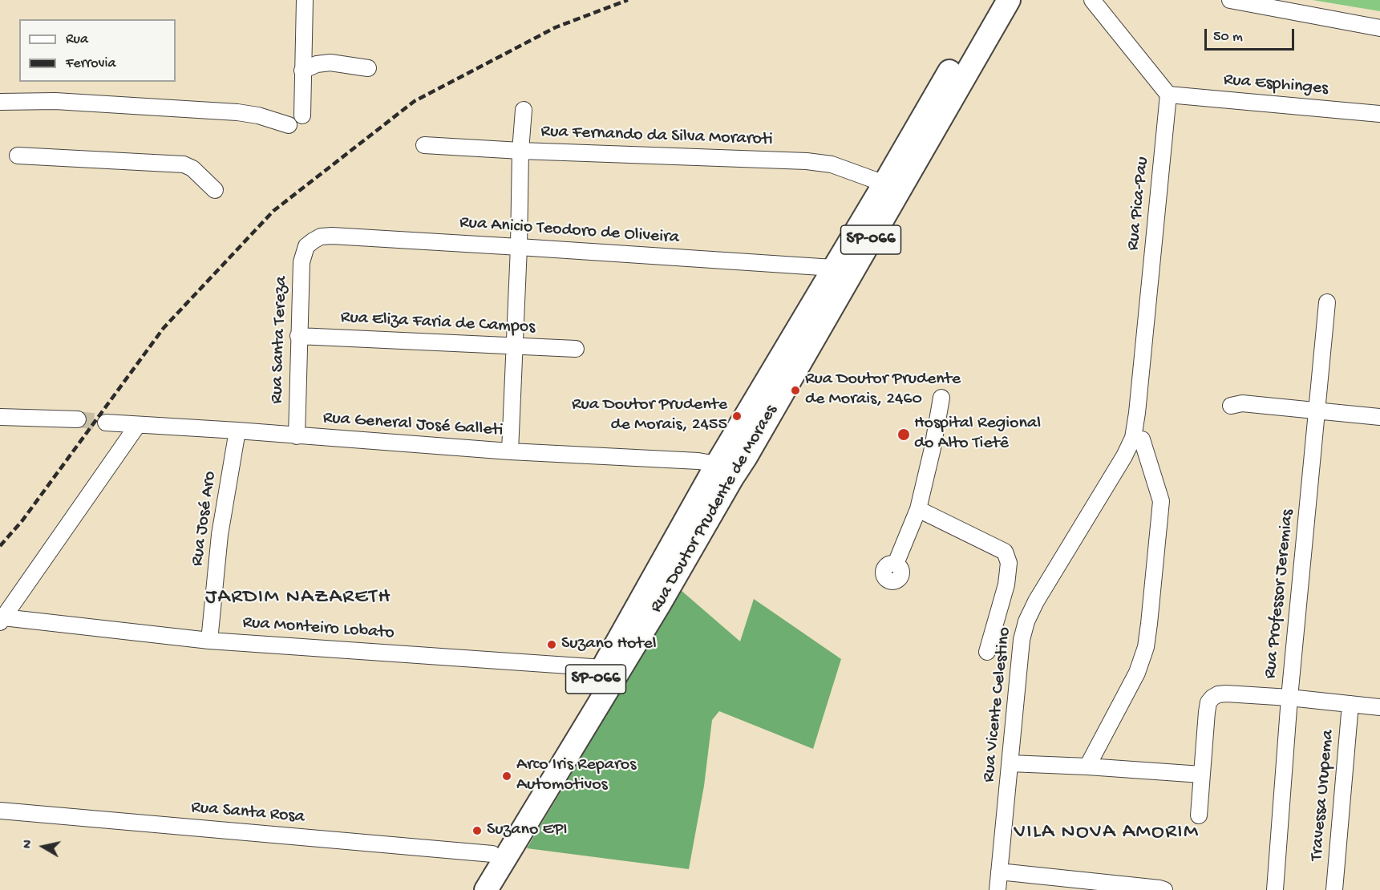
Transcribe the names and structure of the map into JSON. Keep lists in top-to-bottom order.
{
  "streets": {
    "highway": ["SP-066", "Rua Doutor Prudente de Moraes"],
    "street": [
      "Rua Esphinges",
      "Rua Fernando da Silva Moraroti",
      "Rua Pica-Pau",
      "Rua Anicio Teodoro de Oliveira",
      "Rua Eliza Faria de Campos",
      "Rua Santa Tereza",
      "Rua General José Galleti",
      "Rua José Aro",
      "Rua Professor Jeremias",
      "Rua Monteiro Lobato",
      "Rua Vicente Celestino",
      "Travessa Urupema",
      "Rua Santa Rosa"
    ]
  },
  "crossings": [
    ["Rua Esphinges", "Rua Pica-Pau"],
    ["Rua Fernando da Silva Moraroti", "Rua Doutor Prudente de Moraes"],
    ["Rua Pica-Pau", "Rua Vicente Celestino"],
    ["Rua Anicio Teodoro de Oliveira", "Rua Santa Tereza"],
    ["Rua Anicio Teodoro de Oliveira", "Rua Doutor Prudente de Moraes"],
    ["Rua Eliza Faria de Campos", "Rua Santa Tereza"],
    ["Rua Santa Tereza", "Rua General José Galleti"],
    ["Rua General José Galleti", "Rua Doutor Prudente de Moraes"],
    ["Rua General José Galleti", "Rua José Aro"],
    ["Rua Doutor Prudente de Moraes", "Rua Monteiro Lobato"],
    ["Rua Doutor Prudente de Moraes", "Rua Santa Rosa"],
    ["Rua José Aro", "Rua Monteiro Lobato"]
  ],
  "districts": ["JARDIM NAZARETH", "VILA NOVA AMORIM"],
  "places": [
    "Rua Doutor Prudente de Morais, 2460",
    "Rua Doutor Prudente de Morais, 2455",
    "Hospital Regional do Alto Tietê",
    "Suzano Hotel",
    "Arco Iris Reparos Automotivos",
    "Suzano EPI"
  ],
  "legend": ["Rua", "Ferrovia"],
  "scale_bar": "50 m",
  "north": "left"
}
